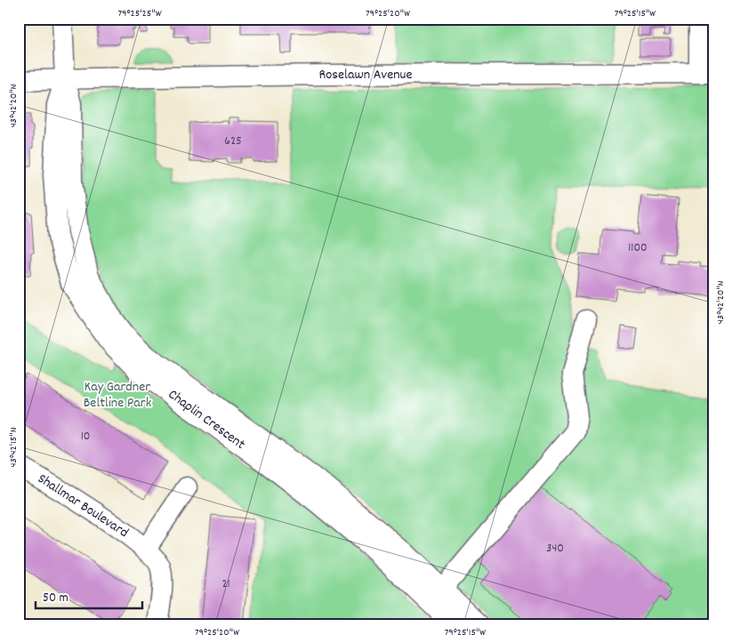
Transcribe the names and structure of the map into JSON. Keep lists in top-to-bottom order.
{
  "streets": {
    "street": ["Roselawn Avenue", "Chaplin Crescent", "Shallmar Boulevard"]
  },
  "crossings": [
    ["Roselawn Avenue", "Chaplin Crescent"]
  ],
  "parks": ["Kay Gardner Beltline Park"],
  "house_numbers": [
    "625",
    "1100",
    "10",
    "340",
    "21"
  ],
  "scale_bar": "50 m",
  "coordinates": [
    "79°25'25\"W",
    "79°25'20\"W",
    "79°25'15\"W",
    "43°42'20\"N",
    "43°42'15\"N"
  ]
}
